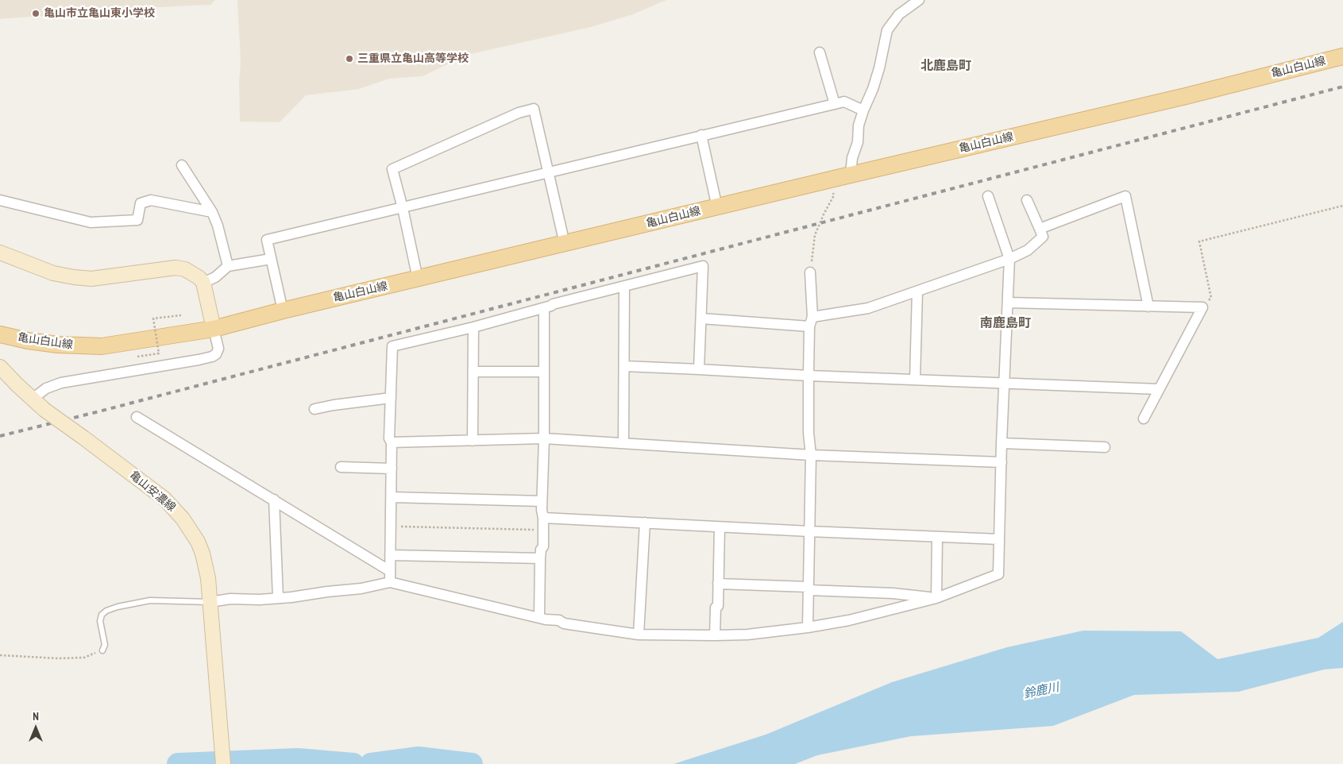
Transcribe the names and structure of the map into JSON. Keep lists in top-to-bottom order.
{
  "streets": {
    "main road": ["亀山白山線", "亀山安濃線"]
  },
  "districts": ["北鹿島町", "南鹿島町"],
  "water": ["鈴鹿川"],
  "places": ["亀山市立亀山東小学校", "三重県立亀山高等学校"],
  "north": "top"
}
